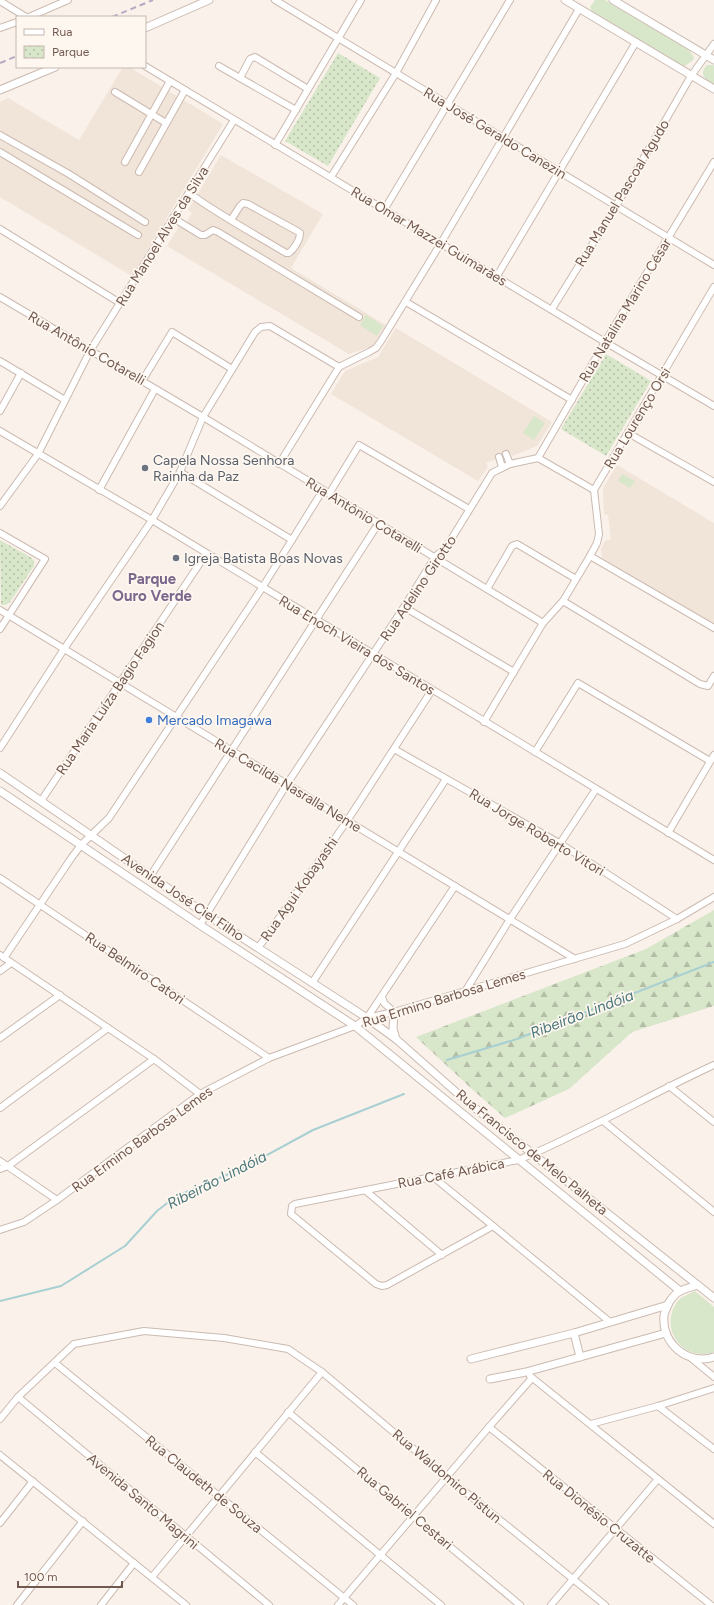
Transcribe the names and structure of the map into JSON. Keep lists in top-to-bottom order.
{
  "streets": {
    "street": [
      "Rua José Geraldo Canezin",
      "Rua Manuel Pascoal Agudo",
      "Rua Manoel Alves da Silva",
      "Rua Omar Mazzei Guimarães",
      "Rua Natalina Marino César",
      "Rua Antônio Cotarelli",
      "Rua Lourenço Orsi",
      "Rua Adelino Girotto",
      "Rua Enoch Vieira dos Santos",
      "Rua Maria Luíza Bagio Fagion",
      "Rua Cacilda Nasralla Neme",
      "Rua Jorge Roberto Vitori",
      "Rua Agui Kobayashi",
      "Avenida José Ciel Filho",
      "Rua Belmiro Catori",
      "Rua Ermino Barbosa Lemes",
      "Rua Francisco de Melo Palheta",
      "Rua Café Arábica",
      "Rua Waldomiro Pistun",
      "Rua Claudeth de Souza",
      "Avenida Santo Magrini",
      "Rua Gabriel Cestari",
      "Rua Dionésio Cruzatte"
    ]
  },
  "crossings": [
    ["Rua José Geraldo Canezin", "Rua Manuel Pascoal Agudo"],
    ["Rua José Geraldo Canezin", "Rua Natalina Marino César"],
    ["Rua Manuel Pascoal Agudo", "Rua Omar Mazzei Guimarães"],
    ["Rua Manoel Alves da Silva", "Rua Omar Mazzei Guimarães"],
    ["Rua Manoel Alves da Silva", "Rua Antônio Cotarelli"],
    ["Rua Manoel Alves da Silva", "Rua Enoch Vieira dos Santos"],
    ["Rua Omar Mazzei Guimarães", "Rua Natalina Marino César"],
    ["Rua Omar Mazzei Guimarães", "Rua Lourenço Orsi"],
    ["Rua Natalina Marino César", "Rua Adelino Girotto"],
    ["Rua Antônio Cotarelli", "Rua Adelino Girotto"],
    ["Rua Adelino Girotto", "Rua Enoch Vieira dos Santos"],
    ["Rua Adelino Girotto", "Rua Cacilda Nasralla Neme"],
    ["Rua Adelino Girotto", "Avenida José Ciel Filho"],
    ["Rua Enoch Vieira dos Santos", "Rua Maria Luíza Bagio Fagion"],
    ["Rua Enoch Vieira dos Santos", "Rua Agui Kobayashi"],
    ["Rua Maria Luíza Bagio Fagion", "Rua Cacilda Nasralla Neme"],
    ["Rua Maria Luíza Bagio Fagion", "Avenida José Ciel Filho"],
    ["Rua Cacilda Nasralla Neme", "Rua Agui Kobayashi"],
    ["Rua Cacilda Nasralla Neme", "Rua Ermino Barbosa Lemes"],
    ["Rua Jorge Roberto Vitori", "Rua Agui Kobayashi"],
    ["Rua Jorge Roberto Vitori", "Rua Ermino Barbosa Lemes"],
    ["Rua Agui Kobayashi", "Avenida José Ciel Filho"],
    ["Avenida José Ciel Filho", "Rua Ermino Barbosa Lemes"],
    ["Avenida José Ciel Filho", "Rua Francisco de Melo Palheta"],
    ["Rua Belmiro Catori", "Rua Ermino Barbosa Lemes"],
    ["Rua Ermino Barbosa Lemes", "Rua Francisco de Melo Palheta"],
    ["Rua Francisco de Melo Palheta", "Rua Café Arábica"],
    ["Rua Waldomiro Pistun", "Rua Claudeth de Souza"]
  ],
  "districts": ["Parque Ouro Verde"],
  "water": ["Ribeirão Lindóia"],
  "places": ["Capela Nossa Senhora Rainha da Paz", "Igreja Batista Boas Novas", "Mercado Imagawa"],
  "legend": ["Rua", "Parque"],
  "scale_bar": "100 m"
}
